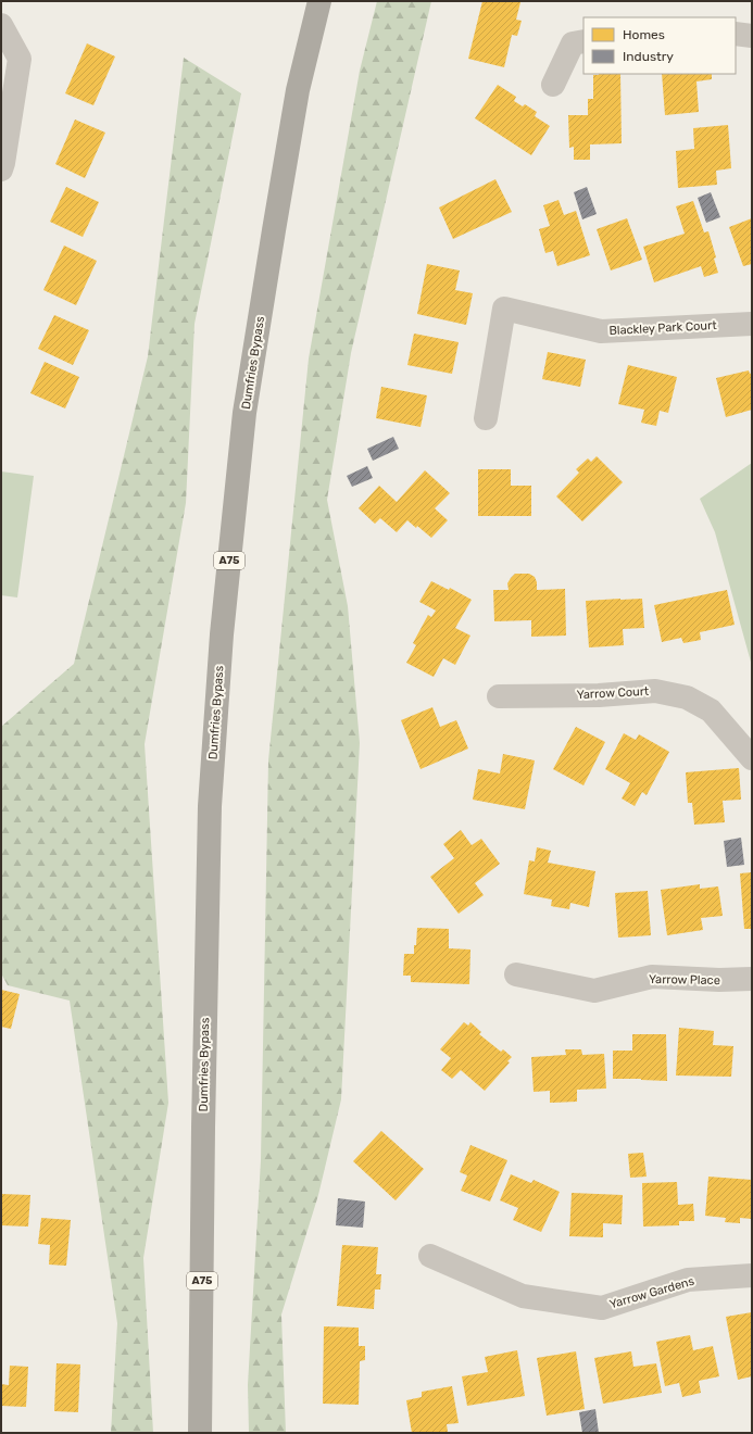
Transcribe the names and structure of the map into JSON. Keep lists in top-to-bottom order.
{
  "streets": {
    "highway": ["Dumfries Bypass", "A75"],
    "street": [
      "Blackley Park Court",
      "Yarrow Court",
      "Yarrow Place",
      "Yarrow Gardens"
    ]
  },
  "legend": ["Homes", "Industry"]
}
